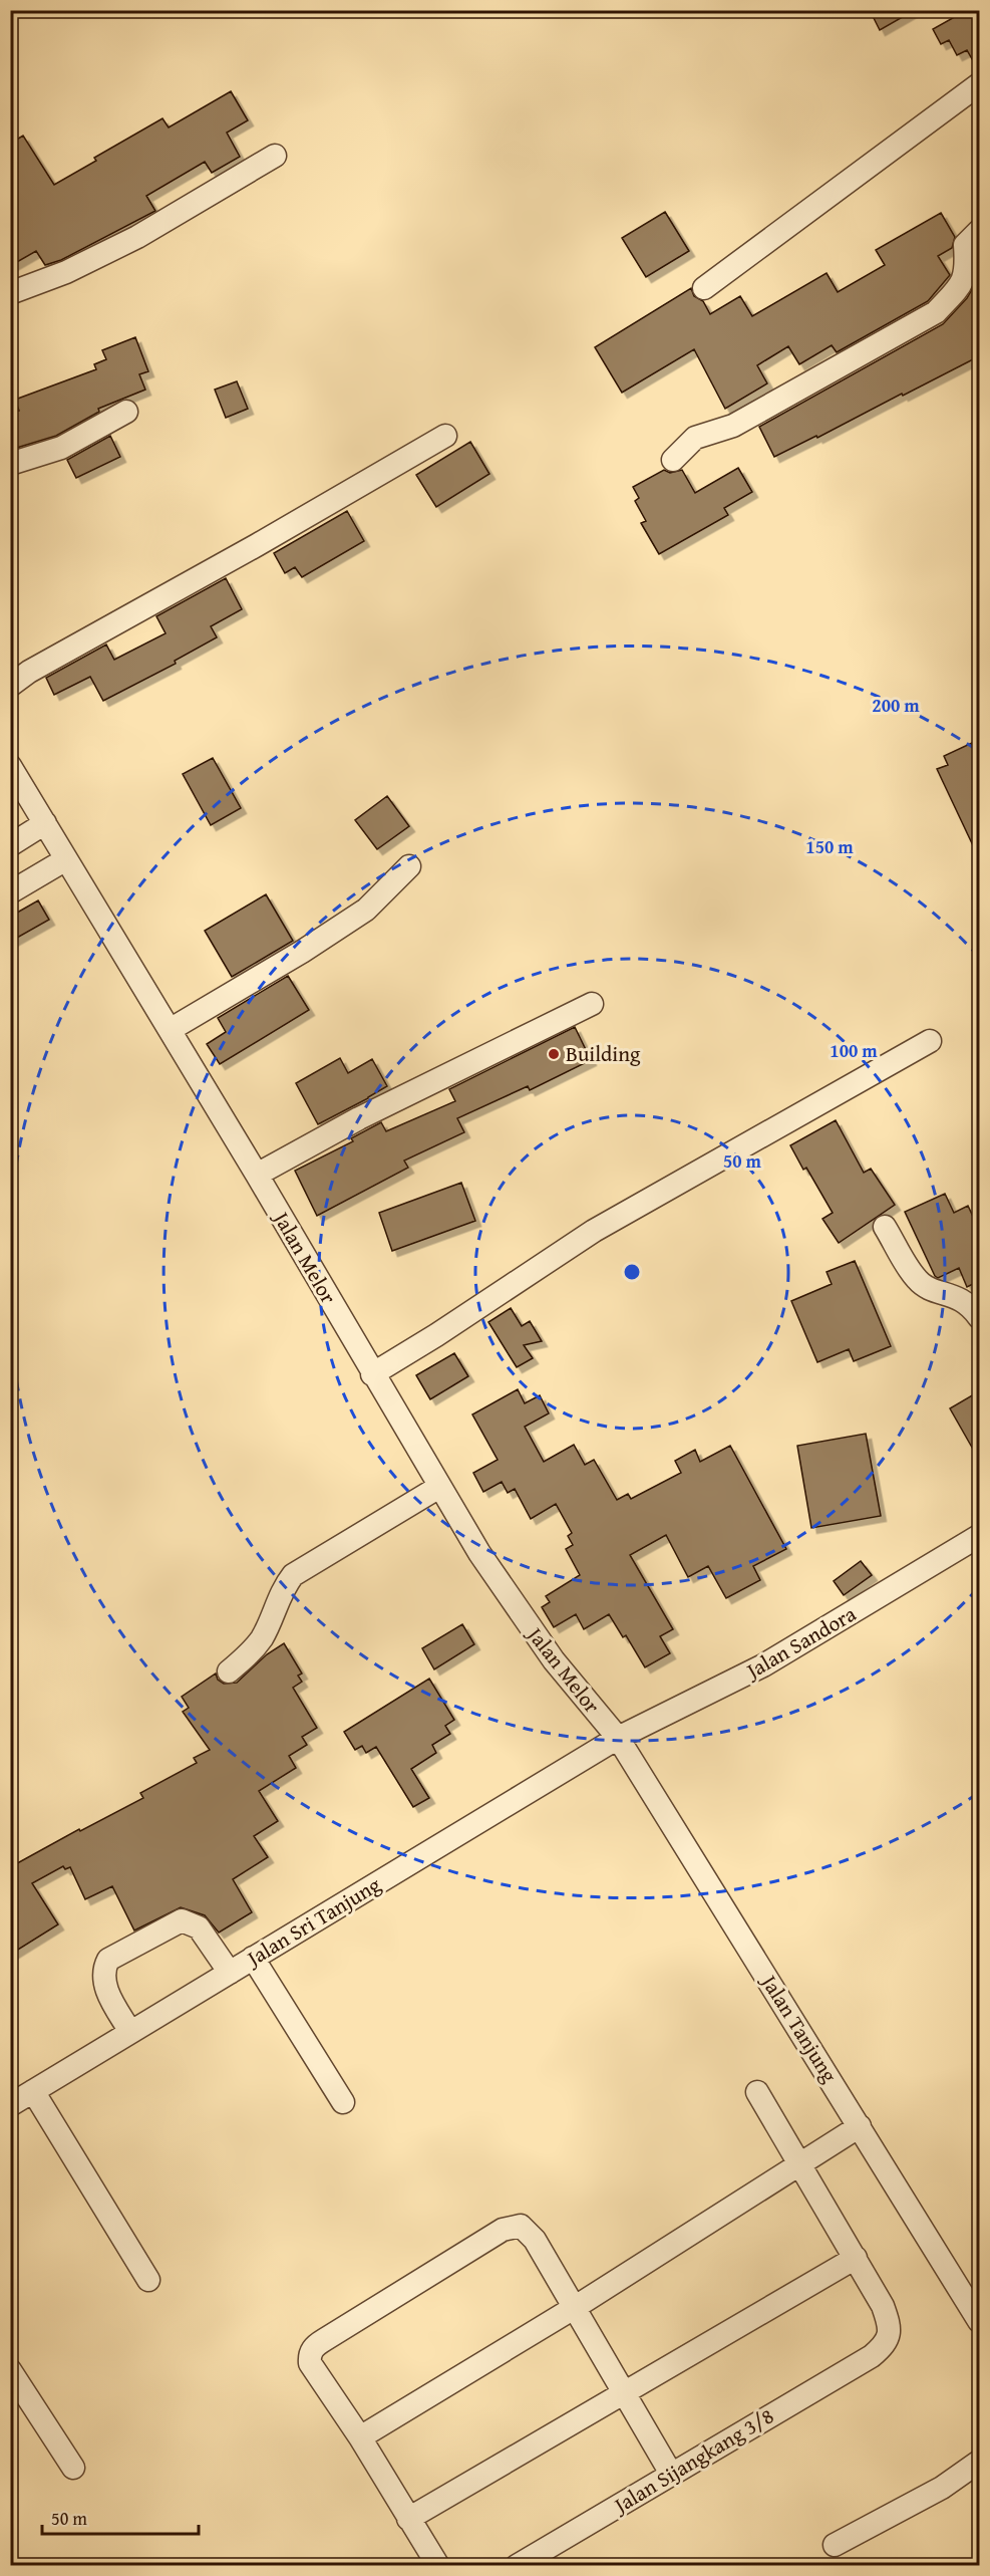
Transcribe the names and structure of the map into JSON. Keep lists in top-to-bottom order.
{
  "streets": {
    "street": [
      "Jalan Melor",
      "Jalan Sandora",
      "Jalan Sri Tanjung",
      "Jalan Tanjung",
      "Jalan Sijangkang 3/8"
    ]
  },
  "crossings": [
    ["Jalan Melor", "Jalan Sandora"],
    ["Jalan Melor", "Jalan Sri Tanjung"],
    ["Jalan Melor", "Jalan Tanjung"],
    ["Jalan Sandora", "Jalan Sri Tanjung"],
    ["Jalan Sandora", "Jalan Tanjung"],
    ["Jalan Sri Tanjung", "Jalan Tanjung"]
  ],
  "places": ["Building"],
  "scale_bar": "50 m",
  "rings": [
    "200 m",
    "150 m",
    "100 m",
    "50 m"
  ]
}
